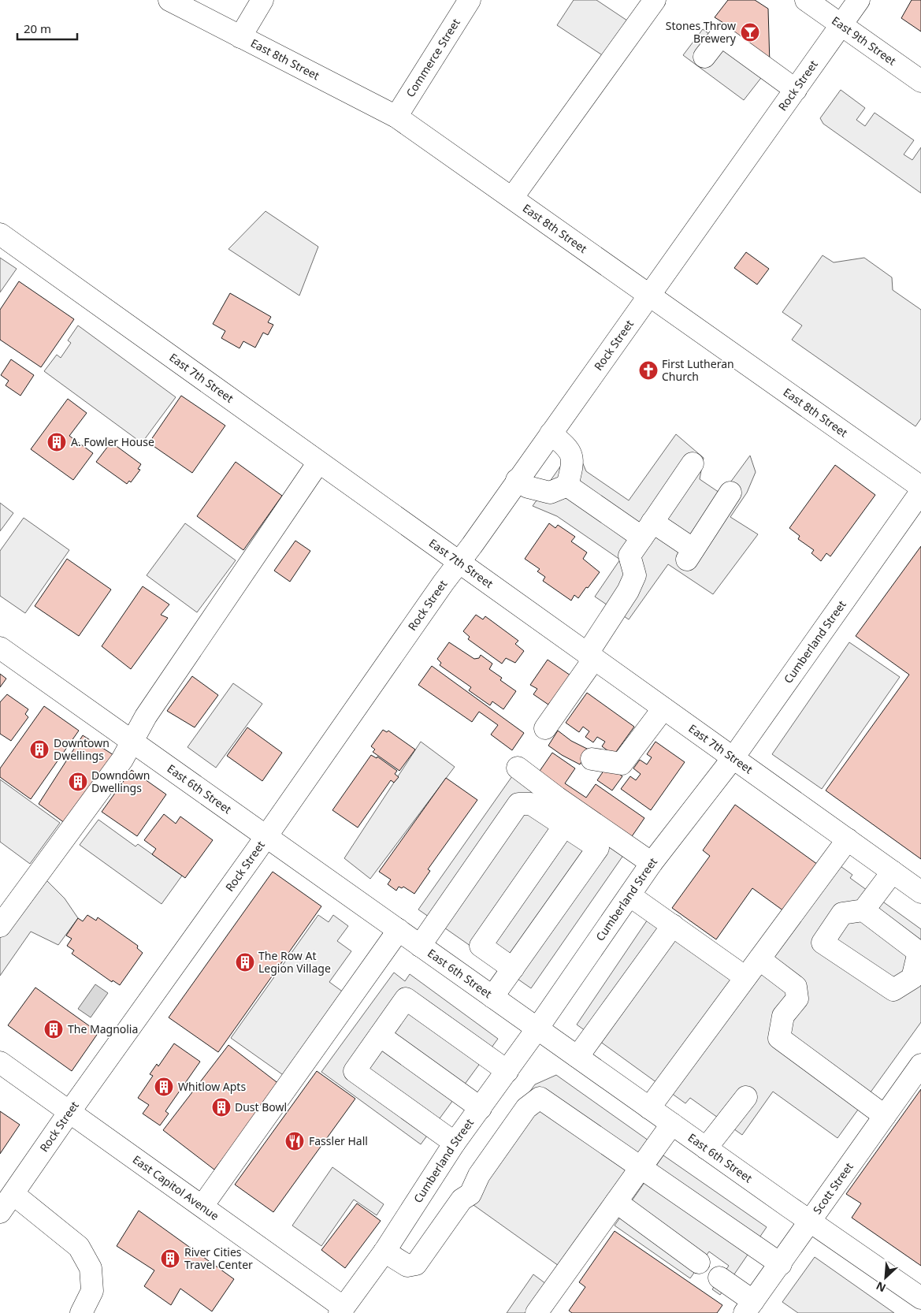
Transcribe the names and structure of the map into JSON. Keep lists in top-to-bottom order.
{
  "streets": {
    "street": [
      "East 9th Street",
      "Commerce Street",
      "East 8th Street",
      "Rock Street",
      "East 7th Street",
      "Cumberland Street",
      "East 6th Street",
      "East Capitol Avenue",
      "Scott Street"
    ]
  },
  "crossings": [
    ["East 9th Street", "Rock Street"],
    ["Commerce Street", "East 8th Street"],
    ["East 8th Street", "Rock Street"],
    ["Rock Street", "East 7th Street"],
    ["Rock Street", "East 6th Street"],
    ["Rock Street", "East Capitol Avenue"],
    ["East 7th Street", "Cumberland Street"],
    ["Cumberland Street", "East 6th Street"],
    ["Cumberland Street", "East Capitol Avenue"],
    ["East 6th Street", "Scott Street"]
  ],
  "places": {
    "bar": ["Stones Throw Brewery"],
    "church": ["First Lutheran Church"],
    "building": [
      "A. Fowler House",
      "Downtown Dwellings",
      "Downdown Dwellings",
      "The Row At Legion Village",
      "The Magnolia",
      "Whitlow Apts",
      "Dust Bowl",
      "River Cities Travel Center"
    ],
    "restaurant": ["Fassler Hall"]
  },
  "scale_bar": "20 m",
  "north": "bottom left"
}
